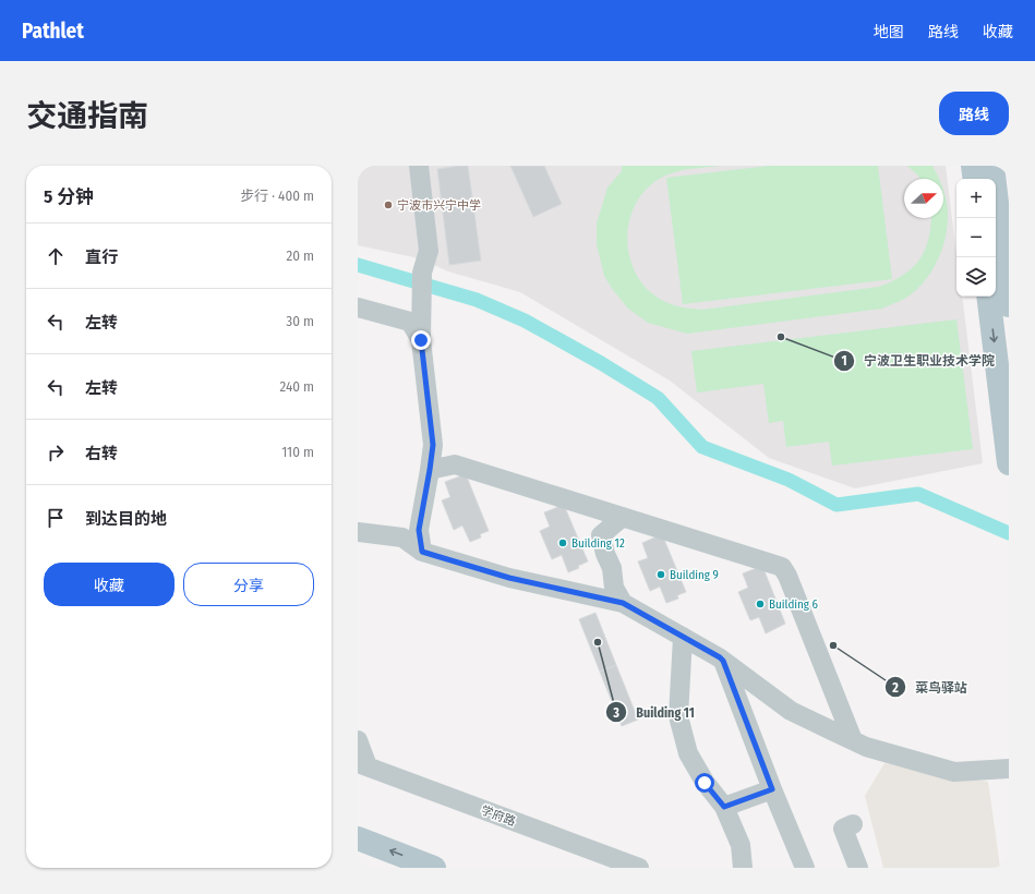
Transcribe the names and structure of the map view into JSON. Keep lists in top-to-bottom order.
{
  "streets": {
    "street": ["学府路"]
  },
  "places": [
    "宁波市兴宁中学",
    "宁波卫生职业技术学院",
    "Building 12",
    "Building 9",
    "Building 6",
    "Building 11",
    "菜鸟驿站"
  ],
  "north": "right",
  "page": {
    "header": "Pathlet",
    "nav": ["地图", "路线", "收藏"],
    "title": "交通指南",
    "buttons": [
      "路线",
      ["收藏", "分享"]
    ],
    "heading": ["5 分钟", "步行 · 400 m"],
    "map_buttons": ["+", "−"],
    "list": [
      ["直行", "20 m"],
      ["左转", "30 m"],
      ["左转", "240 m"],
      ["右转", "110 m"],
      "到达目的地"
    ]
  }
}
